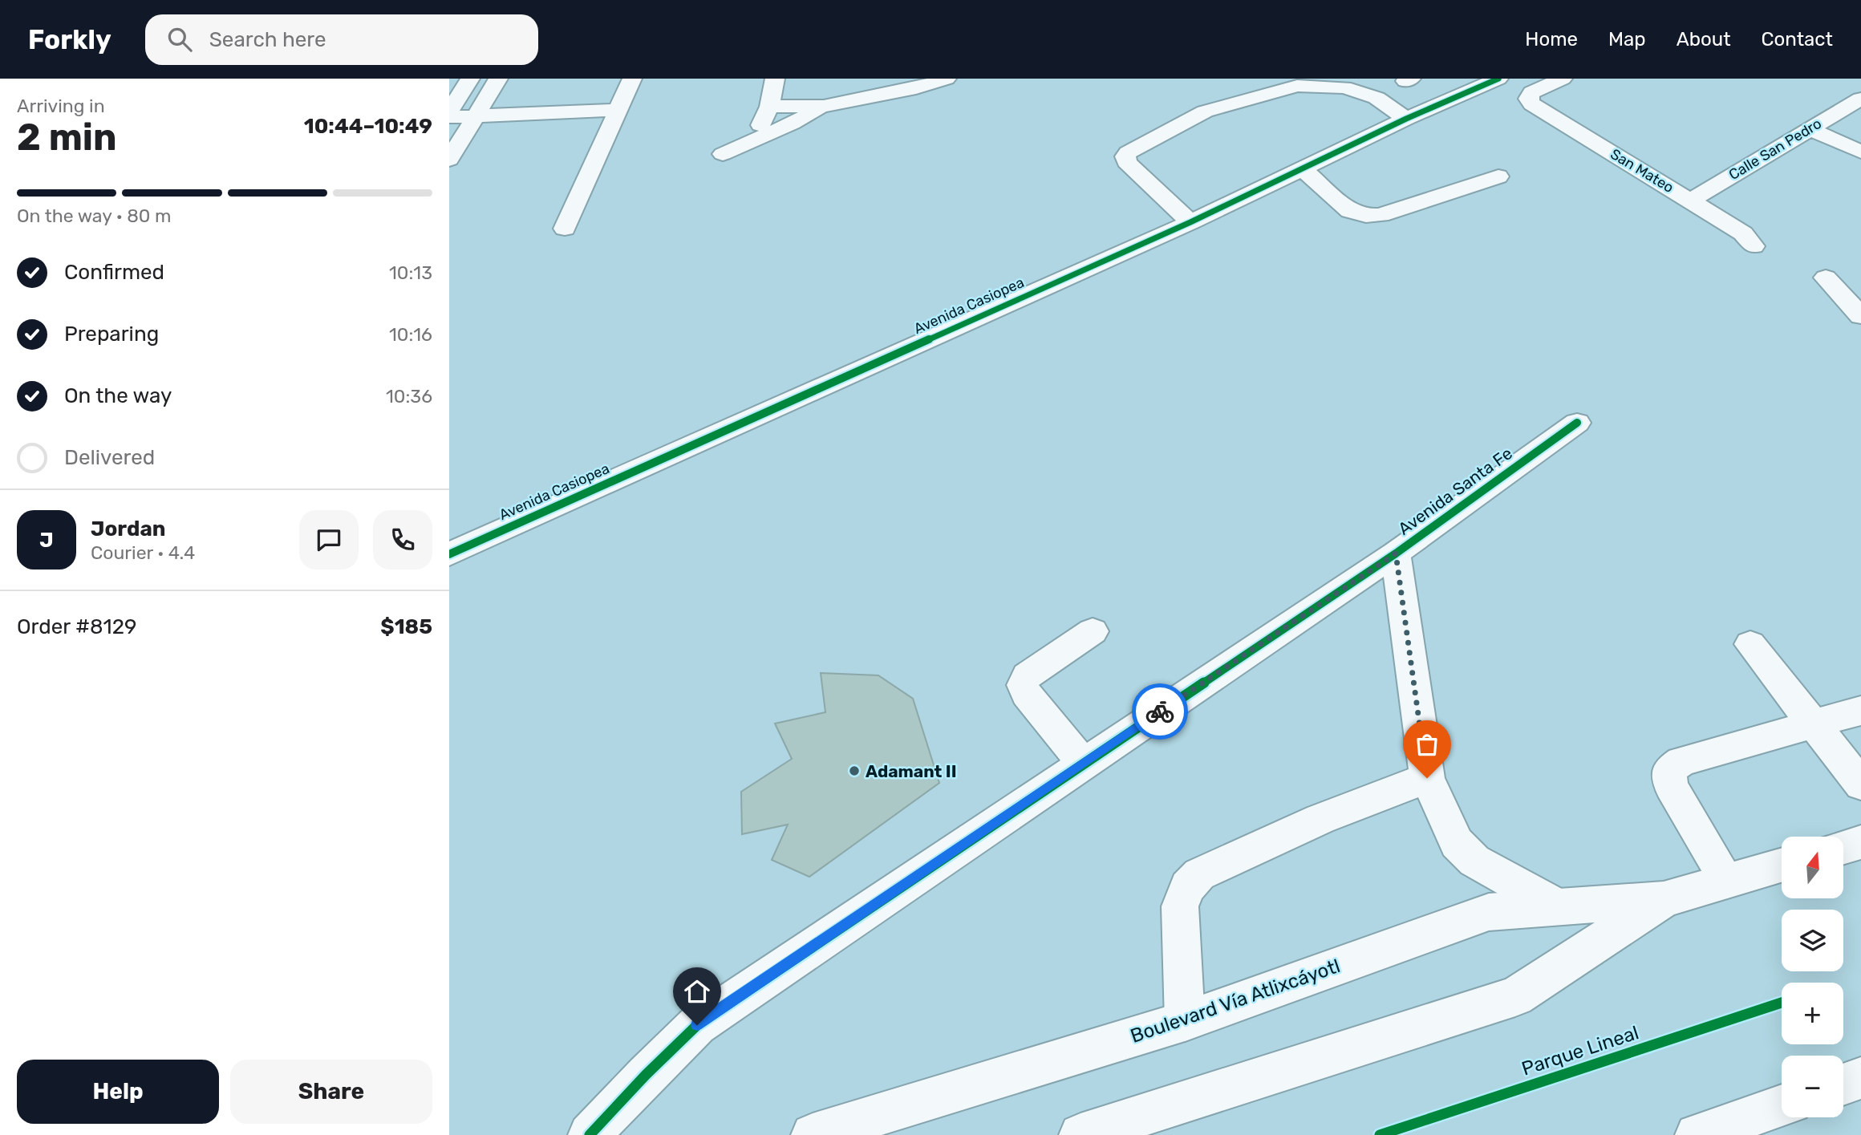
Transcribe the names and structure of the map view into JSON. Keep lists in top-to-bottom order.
{
  "streets": {
    "street": [
      "Calle San Pedro",
      "San Mateo",
      "Avenida Casiopea",
      "Avenida Santa Fe",
      "Boulevard Vía Atlixcáyotl"
    ],
    "cycle path": ["Parque Lineal"]
  },
  "crossings": [
    ["Calle San Pedro", "San Mateo"]
  ],
  "places": ["Adamant II"],
  "north": "top",
  "page": {
    "header": "Forkly",
    "search": "Search here",
    "nav": [
      "Home",
      "Map",
      "About",
      "Contact"
    ],
    "heading": ["2 min", "Arriving in", "10:44–10:49"],
    "panel": [
      "Jordan",
      "Courier · 4.4",
      "Order #8129",
      "$185"
    ],
    "bar": "On the way · 80 m",
    "list": [
      ["Confirmed", "10:13"],
      ["Preparing", "10:16"],
      ["On the way", "10:36"],
      "Delivered"
    ],
    "round": "J",
    "map_buttons": ["+", "−"],
    "buttons": ["Help", "Share"]
  }
}
